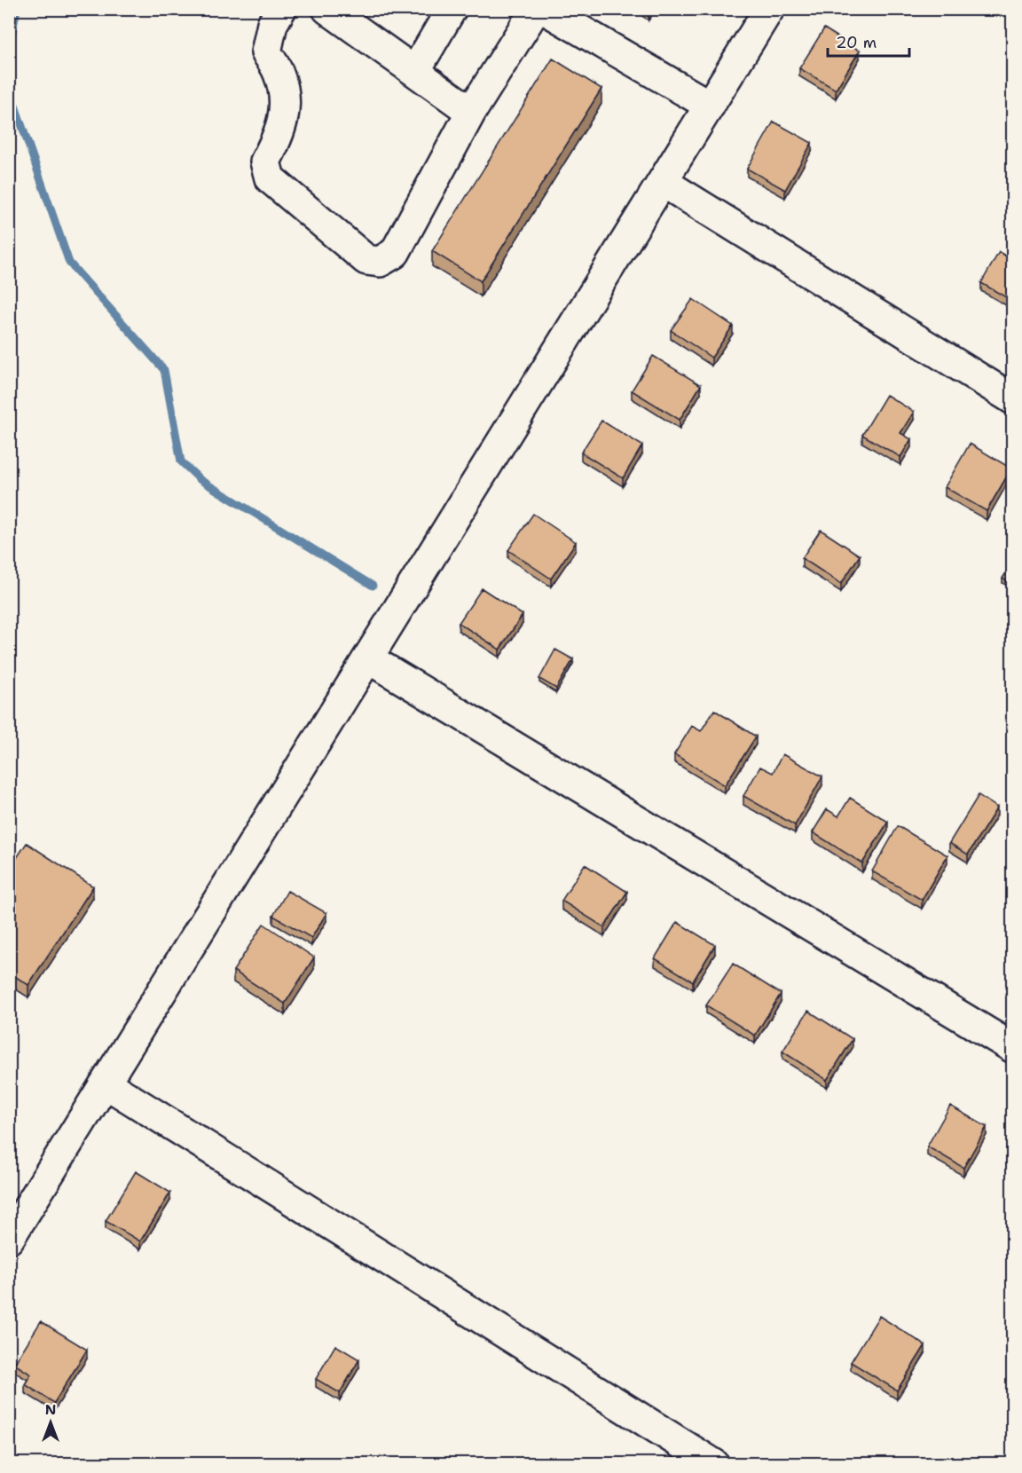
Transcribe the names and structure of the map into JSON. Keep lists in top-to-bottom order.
{
  "scale_bar": "20 m",
  "north": "top"
}
